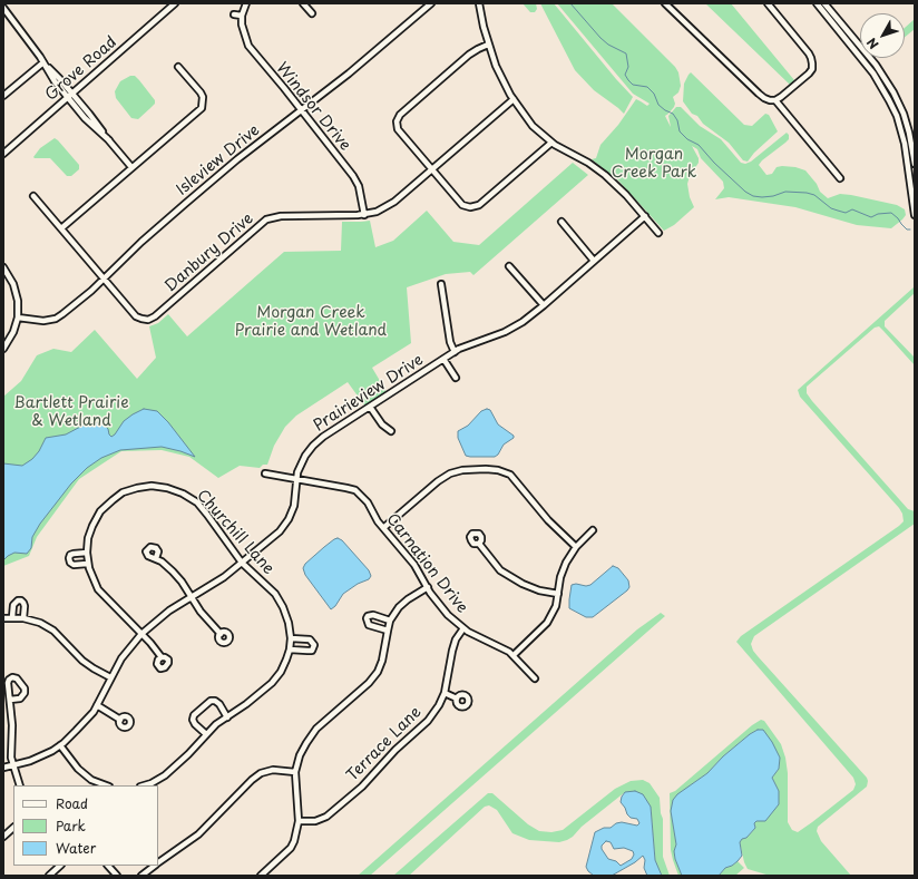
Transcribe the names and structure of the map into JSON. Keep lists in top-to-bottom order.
{
  "streets": {
    "street": [
      "Grove Road",
      "Windsor Drive",
      "Isleview Drive",
      "Danbury Drive",
      "Prairieview Drive",
      "Churchill Lane",
      "Carnation Drive",
      "Terrace Lane"
    ]
  },
  "crossings": [
    ["Windsor Drive", "Isleview Drive"],
    ["Windsor Drive", "Danbury Drive"],
    ["Isleview Drive", "Danbury Drive"],
    ["Prairieview Drive", "Churchill Lane"],
    ["Prairieview Drive", "Carnation Drive"],
    ["Carnation Drive", "Terrace Lane"]
  ],
  "parks": ["Morgan Creek Park", "Morgan Creek Prairie and Wetland", "Bartlett Prairie & Wetland"],
  "legend": ["Road", "Park", "Water"],
  "north": "bottom left"
}
